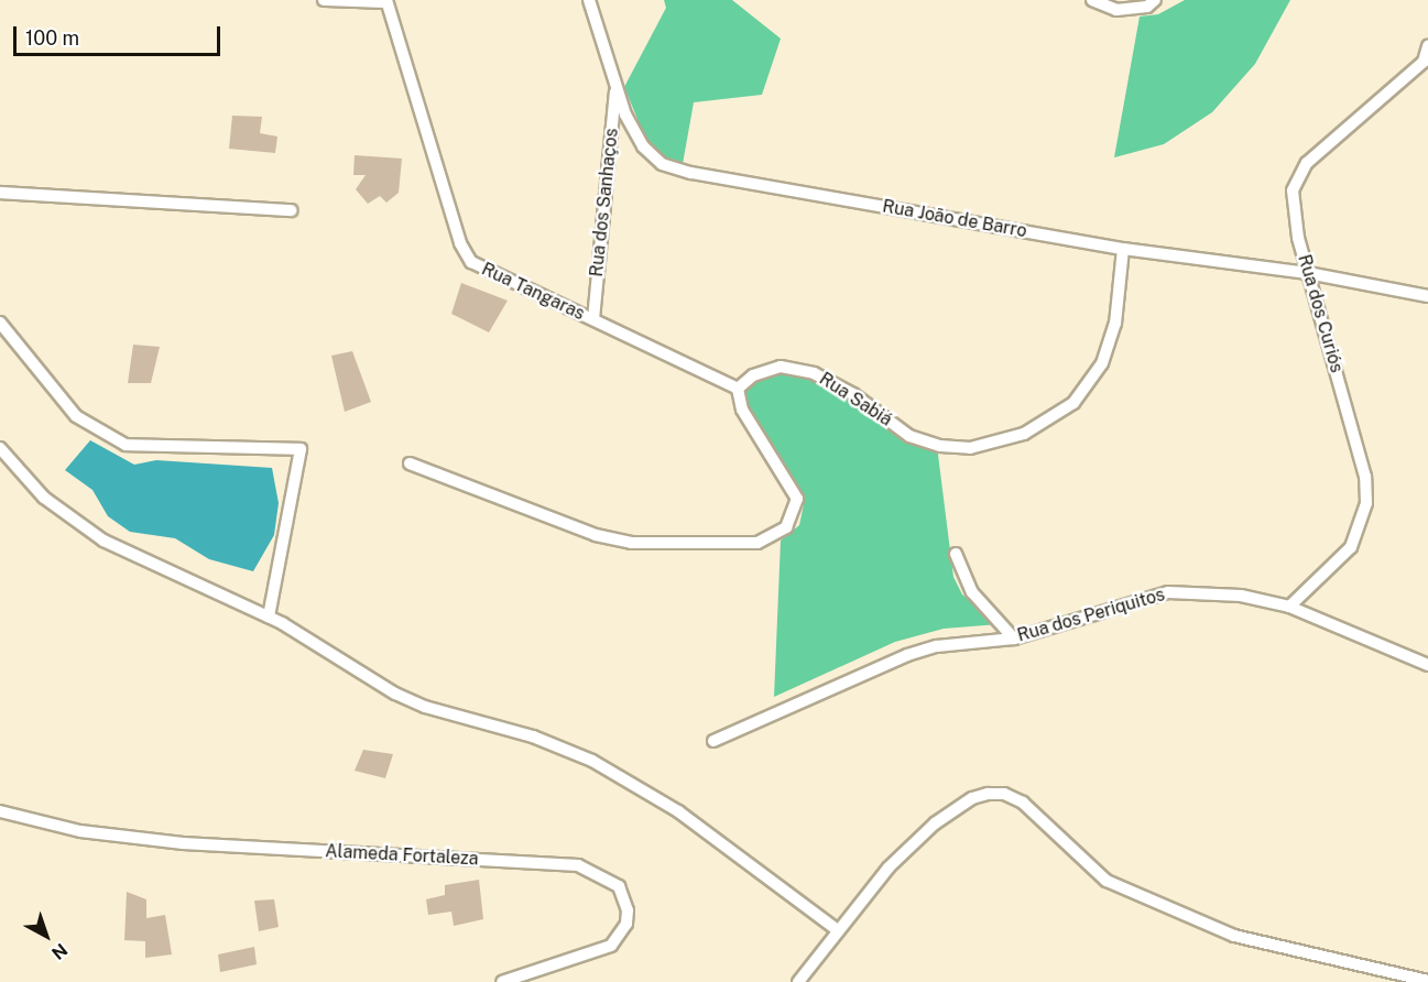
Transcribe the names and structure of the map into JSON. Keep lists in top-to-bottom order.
{
  "streets": {
    "street": [
      "Rua dos Sanhaços",
      "Rua João de Barro",
      "Rua Tangaras",
      "Rua dos Curiós",
      "Rua Sabiá",
      "Rua dos Periquitos",
      "Alameda Fortaleza"
    ]
  },
  "crossings": [
    ["Rua dos Sanhaços", "Rua João de Barro"],
    ["Rua dos Sanhaços", "Rua Tangaras"],
    ["Rua João de Barro", "Rua dos Curiós"],
    ["Rua João de Barro", "Rua Sabiá"],
    ["Rua Tangaras", "Rua Sabiá"],
    ["Rua dos Curiós", "Rua dos Periquitos"]
  ],
  "scale_bar": "100 m",
  "north": "bottom right"
}
